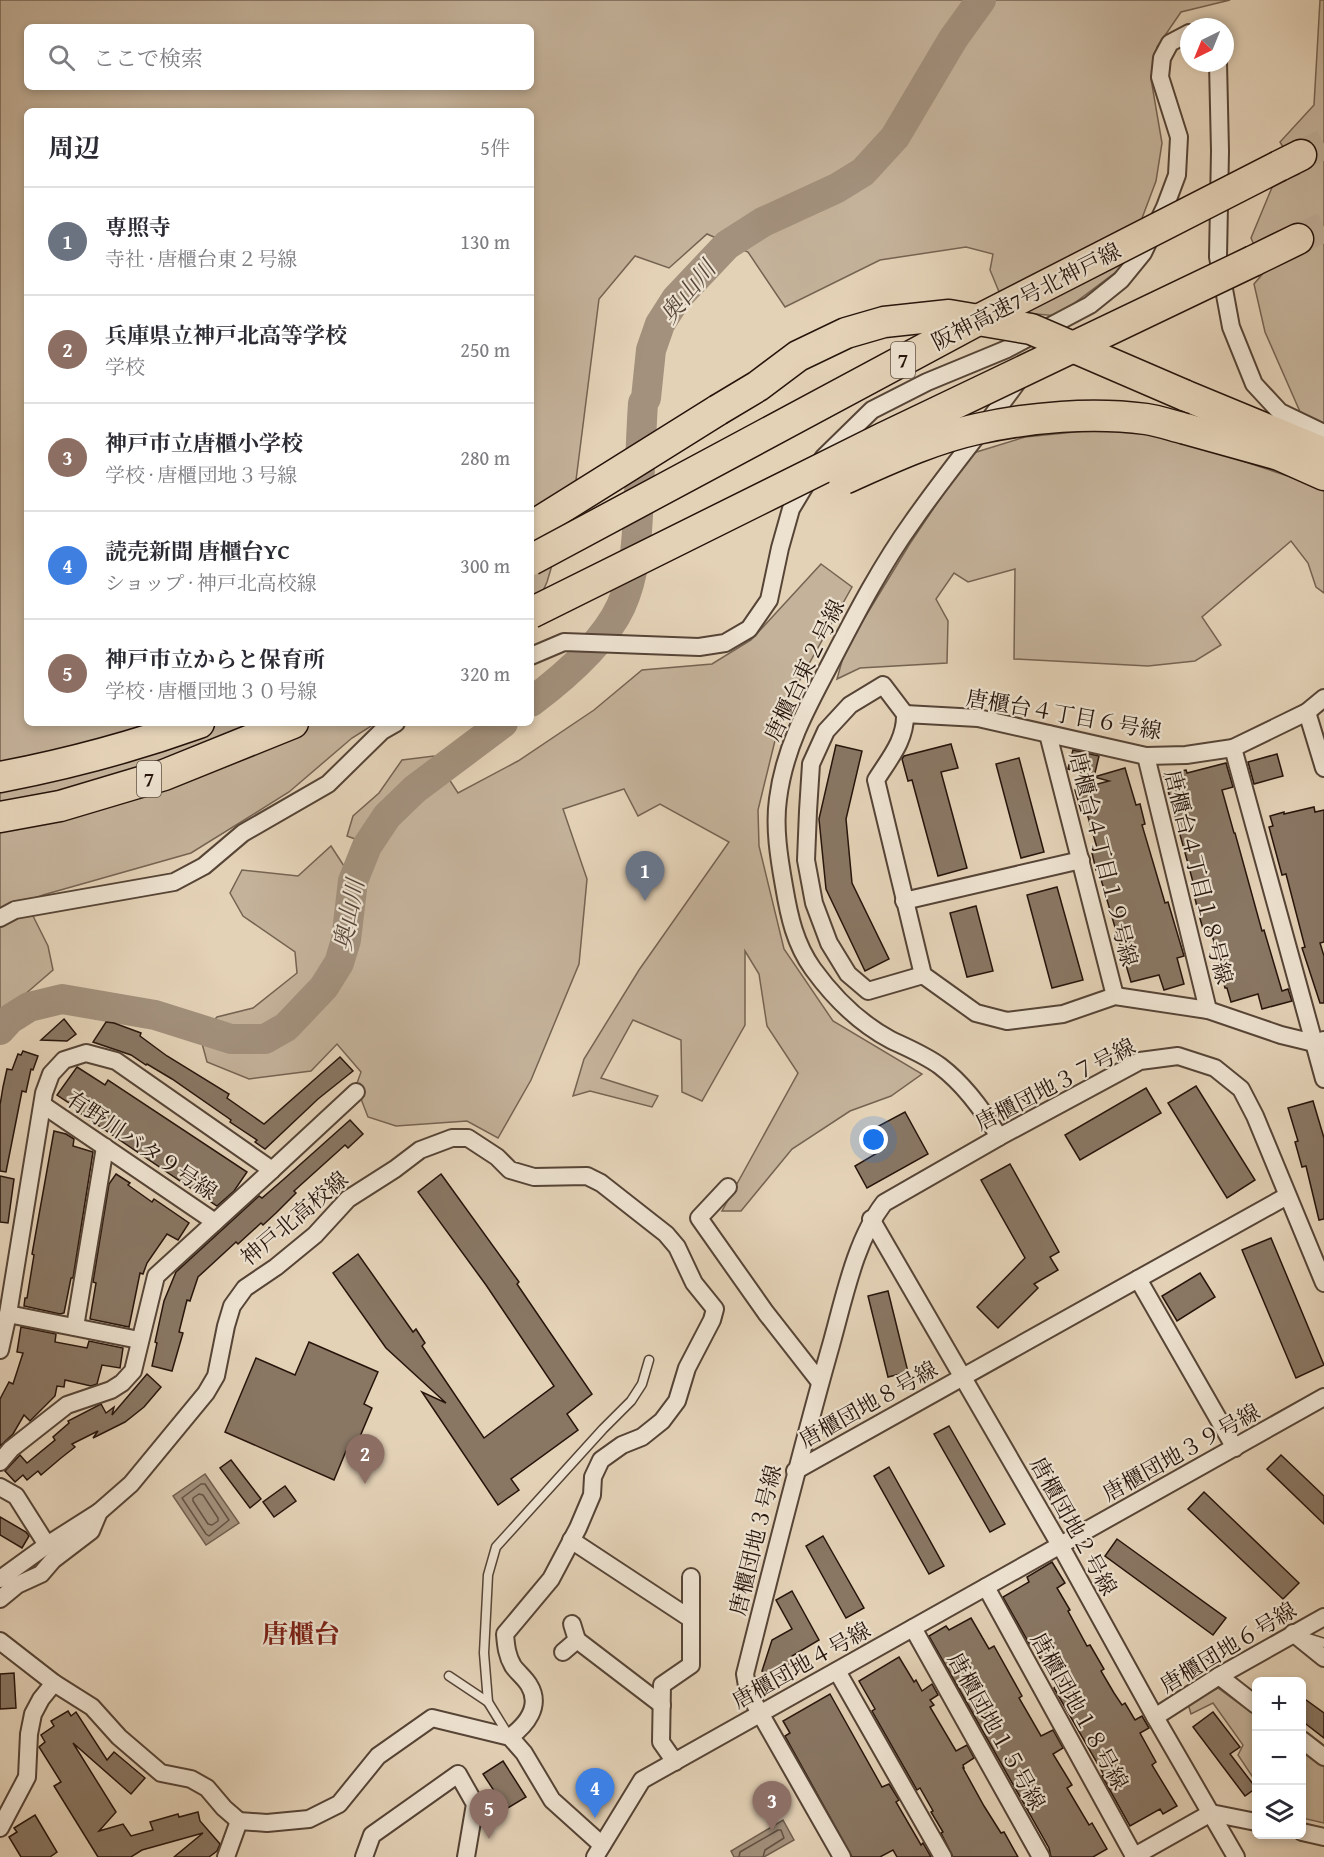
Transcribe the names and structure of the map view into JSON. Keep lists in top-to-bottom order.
{
  "streets": {
    "highway": ["阪神高速7号北神戸線", "7"],
    "street": [
      "唐櫃台東２号線",
      "唐櫃台４丁目６号線",
      "唐櫃台４丁目１９号線",
      "唐櫃台４丁目１８号線",
      "唐櫃団地３７号線",
      "有野川バタ９号線",
      "神戸北高校線",
      "唐櫃団地８号線",
      "唐櫃団地３９号線",
      "唐櫃団地２号線",
      "唐櫃団地３号線",
      "唐櫃団地６号線",
      "唐櫃団地４号線",
      "唐櫃団地１８号線",
      "唐櫃団地１５号線"
    ]
  },
  "crossings": [
    ["唐櫃台東２号線", "唐櫃団地３７号線"],
    ["唐櫃台４丁目６号線", "唐櫃台４丁目１９号線"],
    ["唐櫃台４丁目６号線", "唐櫃台４丁目１８号線"],
    ["唐櫃団地３７号線", "唐櫃団地８号線"],
    ["唐櫃団地３７号線", "唐櫃団地２号線"],
    ["唐櫃団地３７号線", "唐櫃団地３号線"],
    ["唐櫃団地８号線", "唐櫃団地２号線"],
    ["唐櫃団地８号線", "唐櫃団地３号線"],
    ["唐櫃団地３９号線", "唐櫃団地２号線"],
    ["唐櫃団地３９号線", "唐櫃団地４号線"],
    ["唐櫃団地２号線", "唐櫃団地３号線"],
    ["唐櫃団地２号線", "唐櫃団地６号線"],
    ["唐櫃団地２号線", "唐櫃団地４号線"],
    ["唐櫃団地３号線", "唐櫃団地４号線"],
    ["唐櫃団地４号線", "唐櫃団地１８号線"],
    ["唐櫃団地４号線", "唐櫃団地１５号線"]
  ],
  "districts": ["唐櫃台"],
  "water": ["奥山川"],
  "north": "bottom left",
  "page": {
    "search": "ここで検索",
    "heading": ["周辺", "5件"],
    "list": [
      {
        "mark": "1",
        "name": "専照寺",
        "note": "寺社 · 唐櫃台東２号線",
        "value": "130 m"
      },
      {
        "mark": "2",
        "name": "兵庫県立神戸北高等学校",
        "note": "学校",
        "value": "250 m"
      },
      {
        "mark": "3",
        "name": "神戸市立唐櫃小学校",
        "note": "学校 · 唐櫃団地３号線",
        "value": "280 m"
      },
      {
        "mark": "4",
        "name": "読売新聞 唐櫃台YC",
        "note": "ショップ · 神戸北高校線",
        "value": "300 m"
      },
      {
        "mark": "5",
        "name": "神戸市立からと保育所",
        "note": "学校 · 唐櫃団地３０号線",
        "value": "320 m"
      }
    ],
    "pins": [
      "1",
      "2",
      "4",
      "3",
      "5"
    ],
    "map_buttons": ["+", "−"]
  }
}
